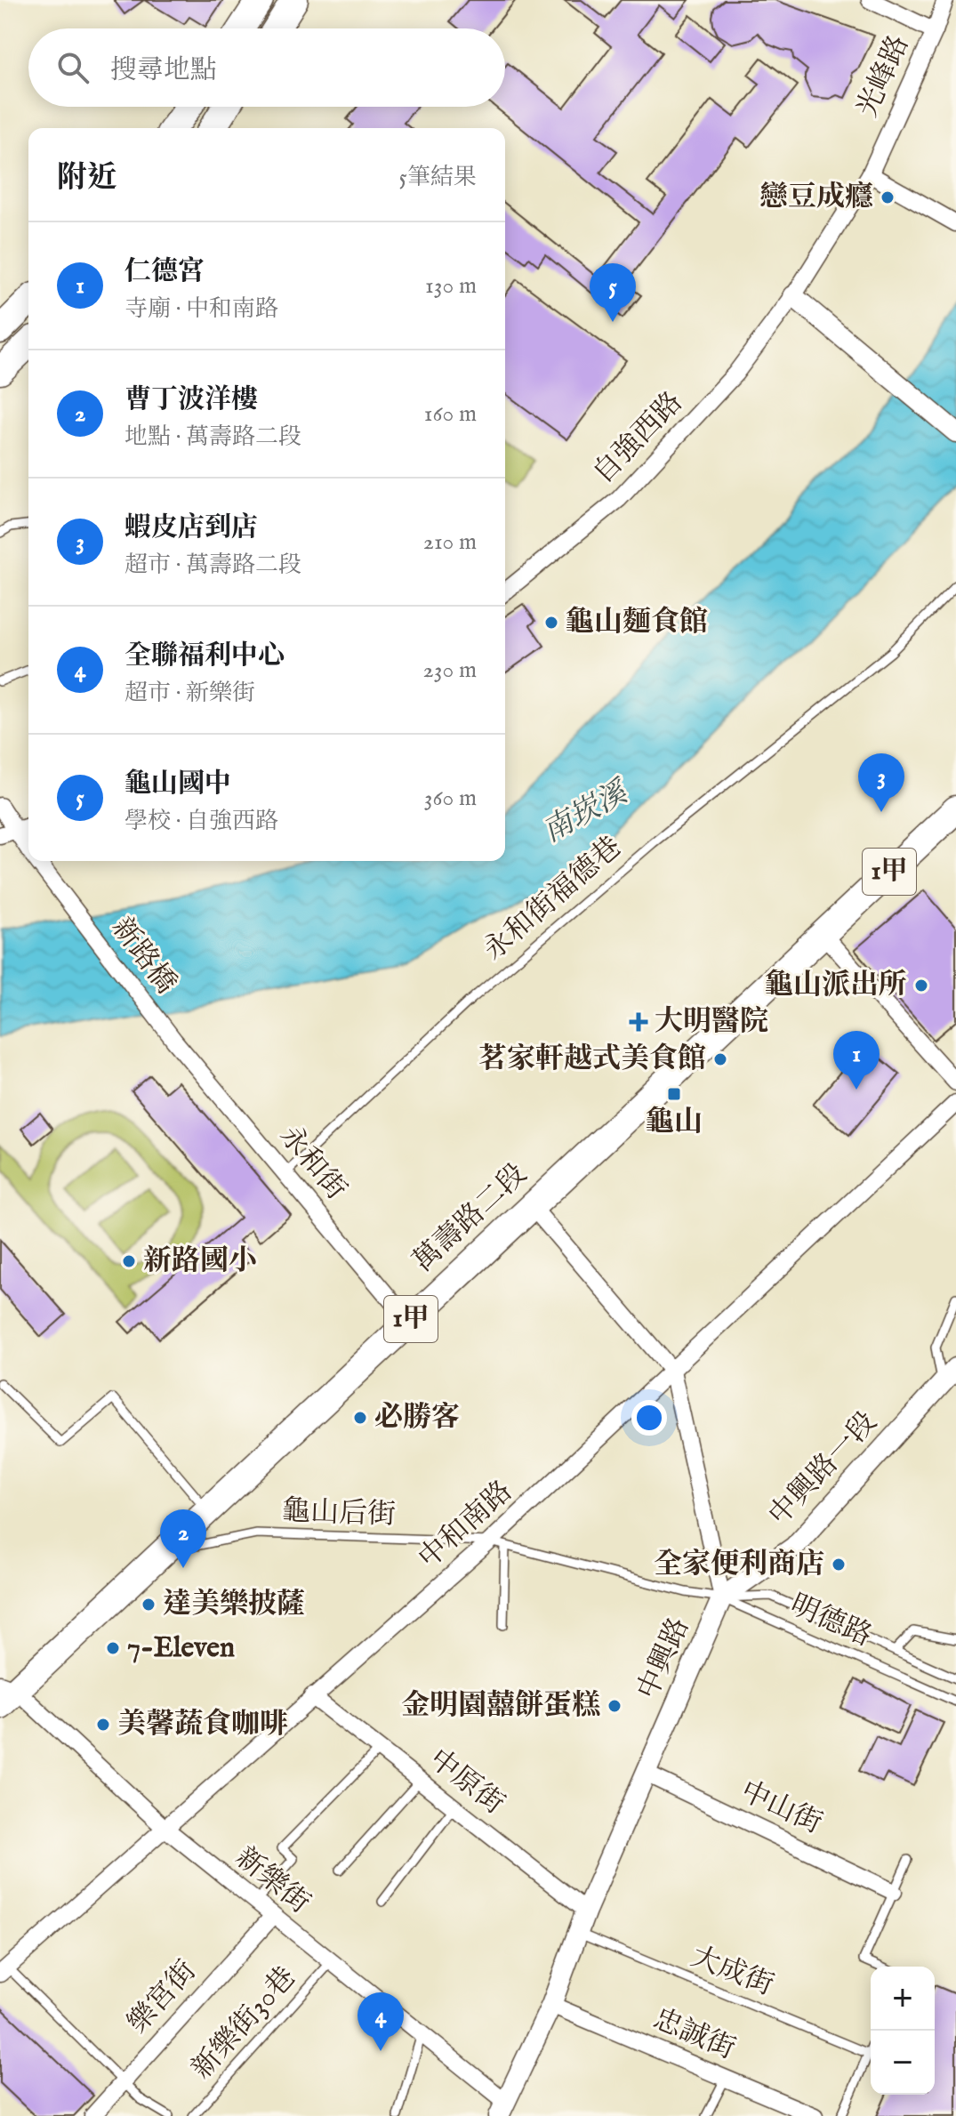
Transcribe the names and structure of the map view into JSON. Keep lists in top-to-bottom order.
{
  "streets": {
    "main road": ["1甲", "萬壽路二段"],
    "street": [
      "光峰路",
      "自強西路",
      "新路橋",
      "永和街",
      "中興路一段",
      "中和南路",
      "中興路",
      "中原街",
      "中山街",
      "新樂街",
      "樂宮街",
      "忠誠街"
    ],
    "lane": [
      "永和街福德巷",
      "龜山后街",
      "明德路",
      "大成街",
      "新樂街30巷"
    ]
  },
  "crossings": [
    ["光峰路", "自強西路"],
    ["永和街福德巷", "永和街"],
    ["新路橋", "永和街"],
    ["永和街", "萬壽路二段"],
    ["萬壽路二段", "龜山后街"],
    ["萬壽路二段", "中興路"],
    ["萬壽路二段", "新樂街"],
    ["中興路一段", "龜山后街"],
    ["中興路一段", "明德路"],
    ["中興路一段", "中興路"],
    ["龜山后街", "中和南路"],
    ["龜山后街", "明德路"],
    ["龜山后街", "中興路"],
    ["中和南路", "中興路"],
    ["中和南路", "中原街"],
    ["中和南路", "新樂街"],
    ["明德路", "中興路"],
    ["中興路", "中原街"],
    ["中興路", "中山街"],
    ["中興路", "新樂街"],
    ["中興路", "大成街"],
    ["中興路", "忠誠街"],
    ["新樂街", "樂宮街"],
    ["新樂街", "新樂街30巷"]
  ],
  "water": ["南崁溪"],
  "places": {
    "other": [
      "戀豆成癮",
      "龜山麵食館",
      "龜山派出所",
      "茗家軒越式美食館",
      "新路國小",
      "必勝客",
      "全家便利商店",
      "達美樂披薩",
      "7-Eleven",
      "金明園囍餅蛋糕",
      "美馨蔬食咖啡"
    ],
    "health": ["大明醫院"],
    "transit": ["龜山"]
  },
  "page": {
    "search": "搜尋地點",
    "heading": ["附近", "5筆結果"],
    "list": [
      {
        "mark": "1",
        "name": "仁德宮",
        "note": "寺廟 · 中和南路",
        "value": "130 m"
      },
      {
        "mark": "2",
        "name": "曹丁波洋樓",
        "note": "地點 · 萬壽路二段",
        "value": "160 m"
      },
      {
        "mark": "3",
        "name": "蝦皮店到店",
        "note": "超市 · 萬壽路二段",
        "value": "210 m"
      },
      {
        "mark": "4",
        "name": "全聯福利中心",
        "note": "超市 · 新樂街",
        "value": "230 m"
      },
      {
        "mark": "5",
        "name": "龜山國中",
        "note": "學校 · 自強西路",
        "value": "360 m"
      }
    ],
    "pins": [
      "5",
      "3",
      "1",
      "2",
      "4"
    ],
    "map_buttons": ["+", "−"]
  }
}
